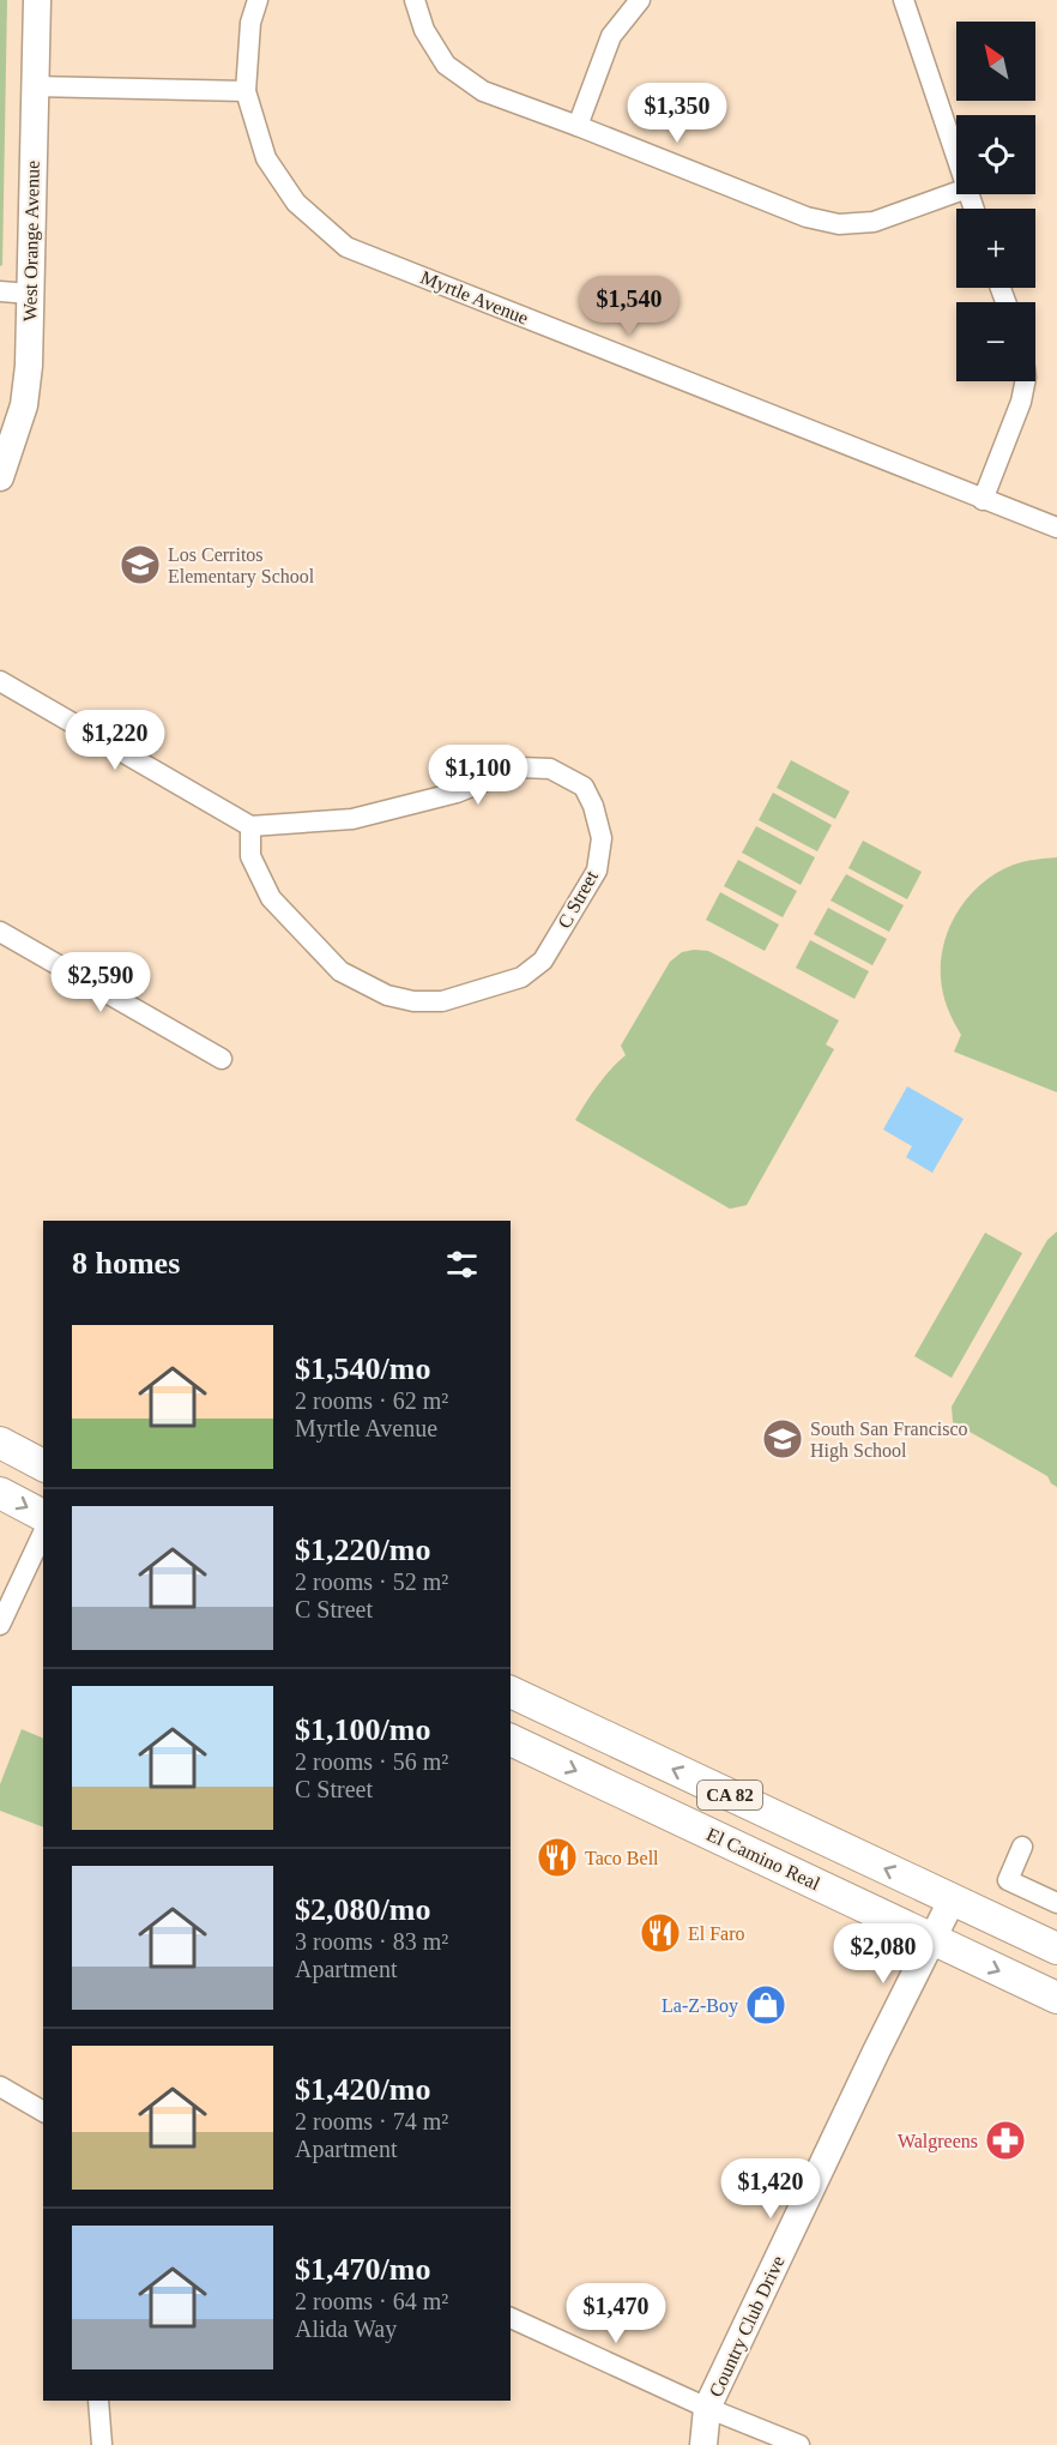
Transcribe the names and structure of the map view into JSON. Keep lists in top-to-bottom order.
{
  "streets": {
    "main road": ["CA 82", "El Camino Real"],
    "street": [
      "West Orange Avenue",
      "Myrtle Avenue",
      "C Street",
      "Country Club Drive"
    ]
  },
  "crossings": [
    ["CA 82", "Country Club Drive"],
    ["El Camino Real", "Country Club Drive"]
  ],
  "places": {
    "school or university": ["Los Cerritos Elementary School", "South San Francisco High School"],
    "restaurant": ["Taco Bell", "El Faro"],
    "shop": ["La-Z-Boy"],
    "pharmacy": ["Walgreens"]
  },
  "north": "top left",
  "page": {
    "map_buttons": ["+", "−"],
    "price": [
      "$1,350",
      "$1,540",
      "$1,220",
      "$1,100",
      "$2,590",
      "$2,080",
      "$1,420",
      "$1,470"
    ],
    "heading": "8 homes",
    "list": [
      {
        "name": "$1,540/mo",
        "note": "2 rooms · 62 m² · Myrtle Avenue"
      },
      {
        "name": "$1,220/mo",
        "note": "2 rooms · 52 m² · C Street"
      },
      {
        "name": "$1,100/mo",
        "note": "2 rooms · 56 m² · C Street"
      },
      {
        "name": "$2,080/mo",
        "note": "3 rooms · 83 m² · Apartment"
      },
      {
        "name": "$1,420/mo",
        "note": "2 rooms · 74 m² · Apartment"
      },
      {
        "name": "$1,470/mo",
        "note": "2 rooms · 64 m² · Alida Way"
      }
    ]
  }
}
